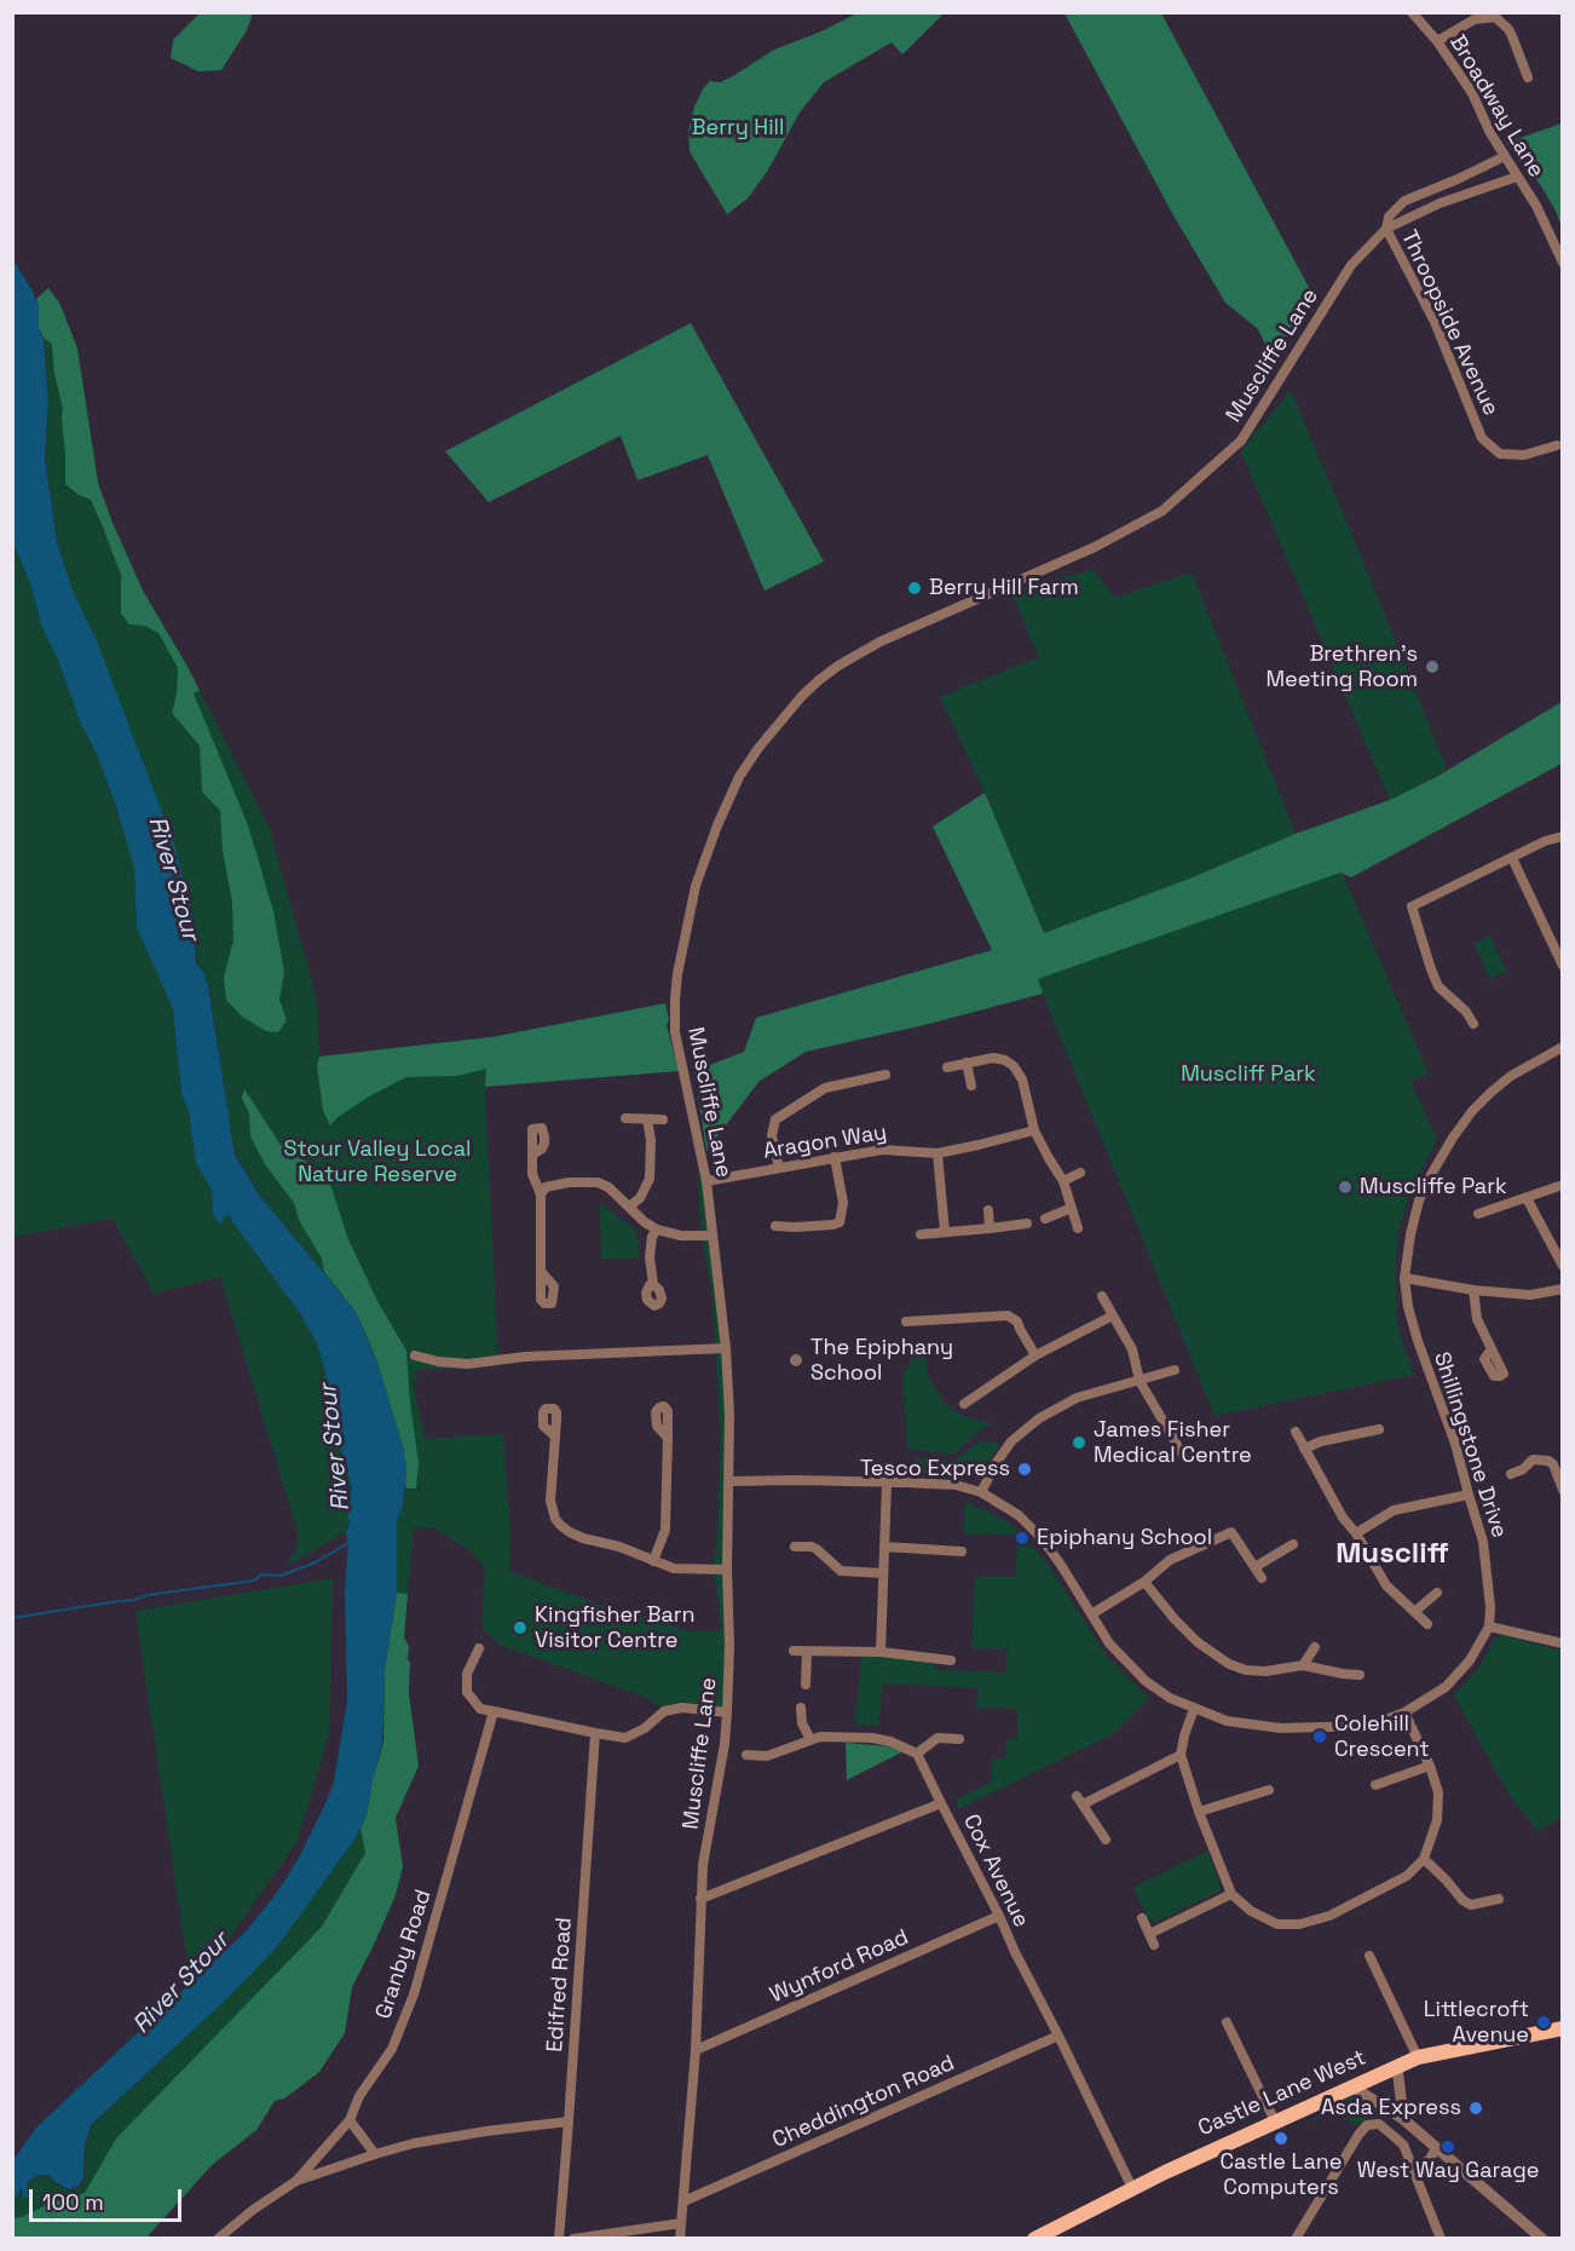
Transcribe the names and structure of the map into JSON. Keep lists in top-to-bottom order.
{
  "streets": {
    "main road": ["Castle Lane West"],
    "street": [
      "Broadway Lane",
      "Throopside Avenue",
      "Muscliffe Lane",
      "Aragon Way",
      "Shillingstone Drive",
      "Cox Avenue",
      "Granby Road",
      "Wynford Road",
      "Edifred Road",
      "Cheddington Road"
    ]
  },
  "crossings": [
    ["Broadway Lane", "Muscliffe Lane"],
    ["Throopside Avenue", "Muscliffe Lane"],
    ["Muscliffe Lane", "Aragon Way"],
    ["Muscliffe Lane", "Shillingstone Drive"],
    ["Muscliffe Lane", "Cox Avenue"],
    ["Muscliffe Lane", "Wynford Road"],
    ["Muscliffe Lane", "Cheddington Road"],
    ["Cox Avenue", "Wynford Road"],
    ["Cox Avenue", "Castle Lane West"],
    ["Cox Avenue", "Cheddington Road"]
  ],
  "districts": ["Muscliff"],
  "water": ["River Stour"],
  "parks": ["Berry Hill", "Muscliff Park", "Stour Valley Local Nature Reserve"],
  "places": [
    "Berry Hill Farm",
    "Brethren's Meeting Room",
    "Muscliffe Park",
    "The Epiphany School",
    "James Fisher Medical Centre",
    "Tesco Express",
    "Epiphany School",
    "Kingfisher Barn Visitor Centre",
    "Colehill Crescent",
    "Littlecroft Avenue",
    "Asda Express",
    "Castle Lane Computers",
    "West Way Garage"
  ],
  "scale_bar": "100 m"
}
